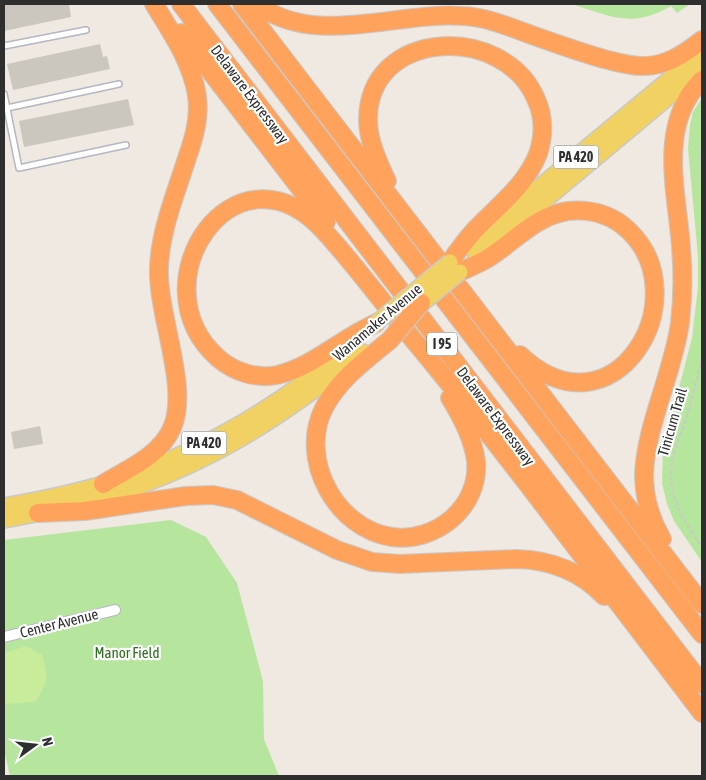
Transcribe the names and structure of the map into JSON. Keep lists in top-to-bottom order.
{
  "streets": {
    "highway": ["Delaware Expressway", "I 95"],
    "main road": ["PA 420", "Wanamaker Avenue"],
    "street": ["Center Avenue"],
    "path": ["Tinicum Trail"]
  },
  "parks": ["Manor Field"],
  "north": "right"
}
